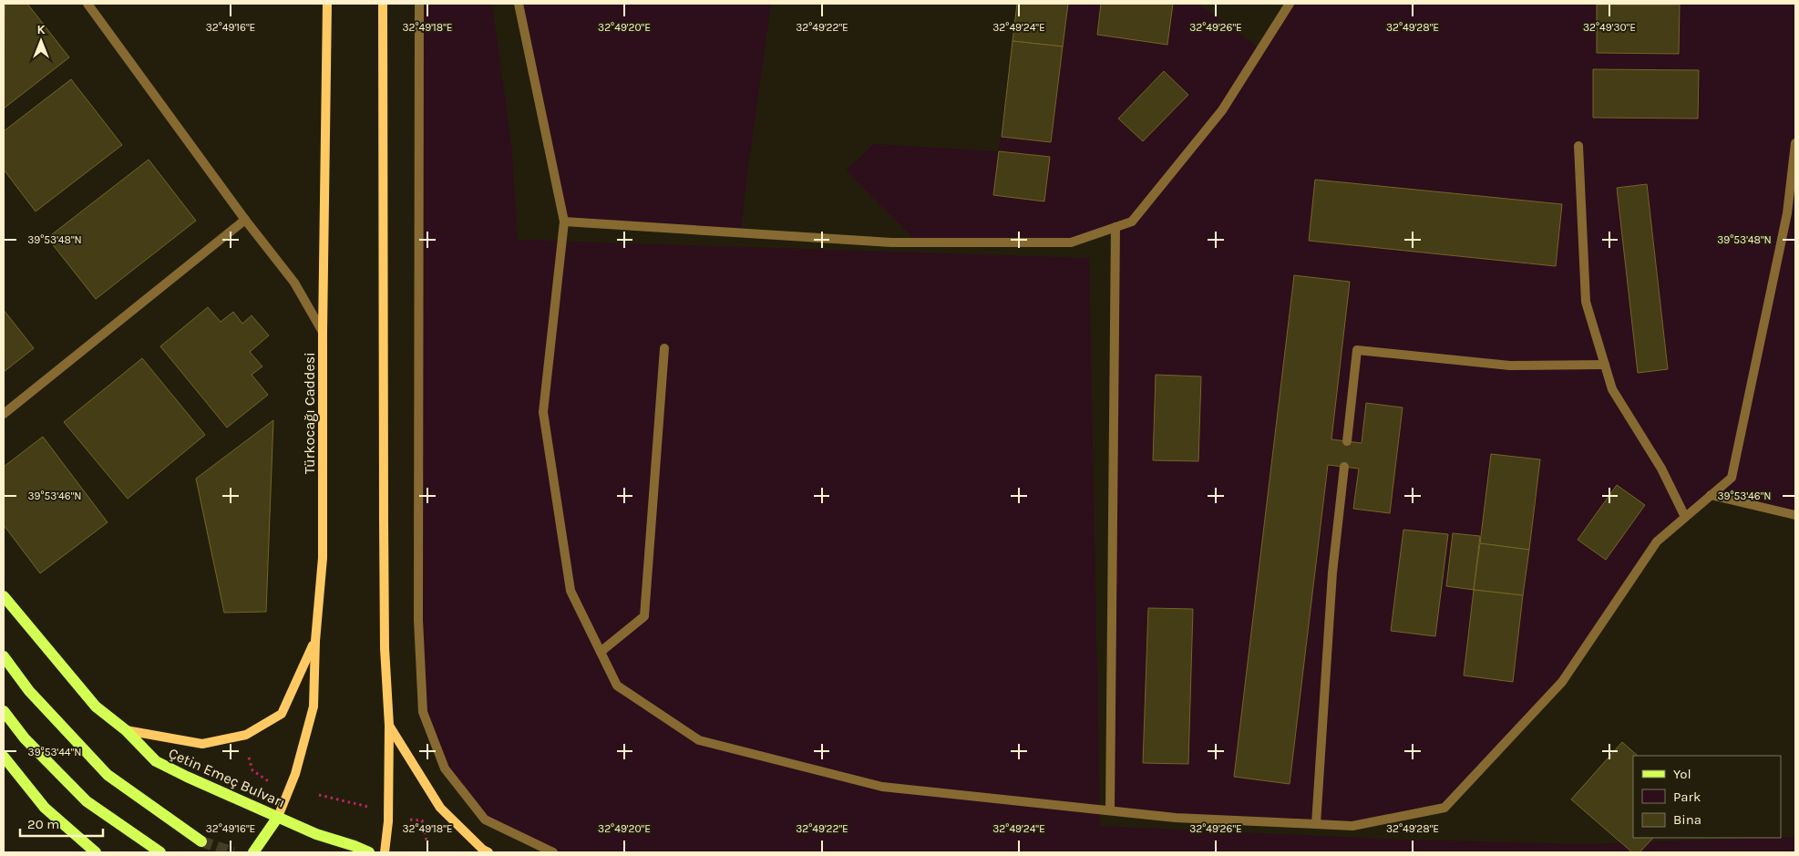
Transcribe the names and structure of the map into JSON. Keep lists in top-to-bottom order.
{
  "streets": {
    "main road": ["Türkocağı Caddesi", "Çetin Emeç Bulvarı"]
  },
  "crossings": [
    ["Türkocağı Caddesi", "Çetin Emeç Bulvarı"]
  ],
  "legend": ["Yol", "Park", "Bina"],
  "scale_bar": "20 m",
  "north": "top",
  "coordinates": [
    "32°49'16\"E",
    "32°49'18\"E",
    "32°49'20\"E",
    "32°49'22\"E",
    "32°49'24\"E",
    "32°49'26\"E",
    "32°49'28\"E",
    "32°49'30\"E",
    "39°53'48\"N",
    "39°53'46\"N",
    "39°53'44\"N"
  ]
}
